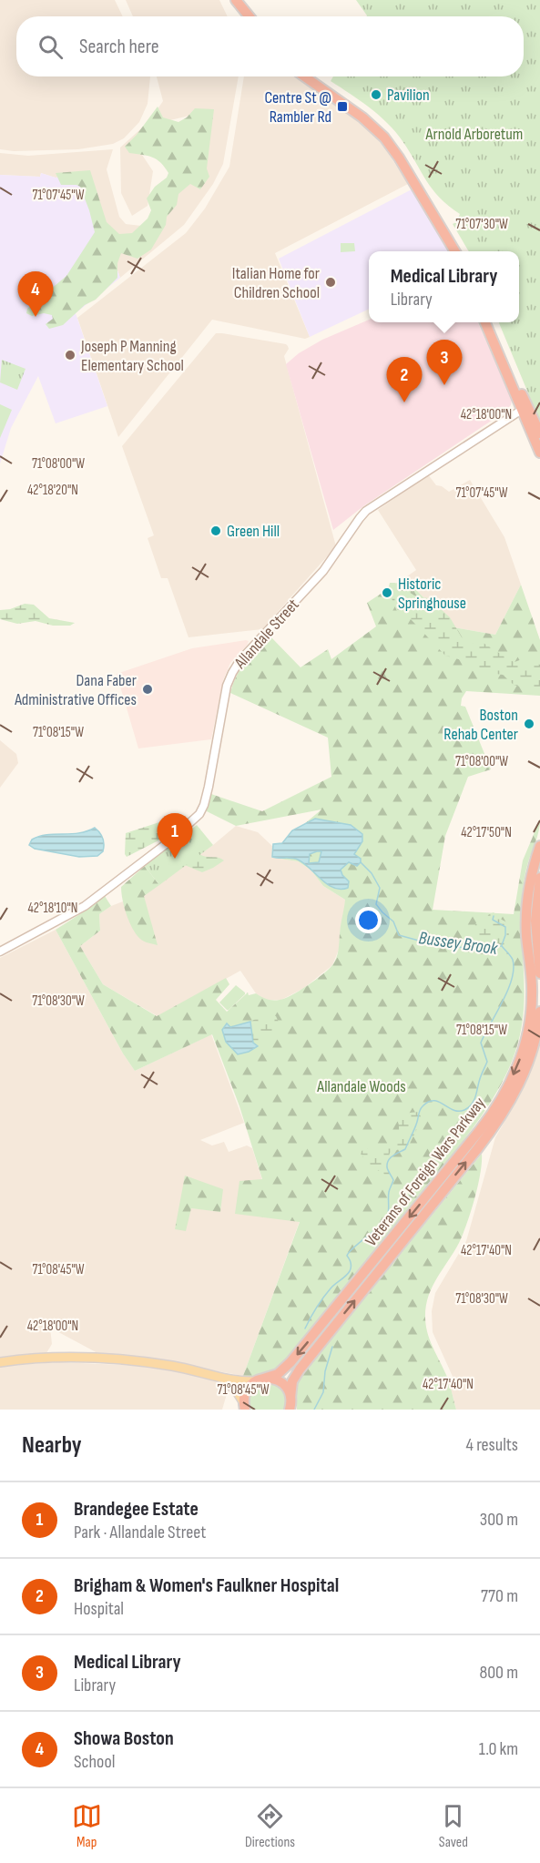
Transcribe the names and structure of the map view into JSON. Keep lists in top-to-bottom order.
{
  "streets": {
    "highway": ["Veterans of Foreign Wars Parkway"],
    "street": ["Allandale Street"]
  },
  "water": ["Bussey Brook"],
  "parks": ["Arnold Arboretum", "Allandale Woods"],
  "places": {
    "other": [
      "Pavilion",
      "Italian Home for Children School",
      "Joseph P Manning Elementary School",
      "Green Hill",
      "Historic Springhouse",
      "Dana Faber Administrative Offices",
      "Boston Rehab Center"
    ],
    "transit": ["Centre St @ Rambler Rd"]
  },
  "page": {
    "search": "Search here",
    "popup": ["Medical Library", "Library"],
    "pins": [
      "4",
      "3",
      "2",
      "1"
    ],
    "heading": ["Nearby", "4 results"],
    "list": [
      {
        "mark": "1",
        "name": "Brandegee Estate",
        "note": "Park · Allandale Street",
        "value": "300 m"
      },
      {
        "mark": "2",
        "name": "Brigham & Women's Faulkner Hospital",
        "note": "Hospital",
        "value": "770 m"
      },
      {
        "mark": "3",
        "name": "Medical Library",
        "note": "Library",
        "value": "800 m"
      },
      {
        "mark": "4",
        "name": "Showa Boston",
        "note": "School",
        "value": "1.0 km"
      }
    ],
    "nav": ["Map", "Directions", "Saved"]
  },
  "coordinates": [
    "71°07'45\"W",
    "71°07'30\"W",
    "42°18'00\"N",
    "71°08'00\"W",
    "42°18'20\"N",
    "71°08'15\"W",
    "42°17'50\"N",
    "42°18'10\"N",
    "71°08'30\"W",
    "42°17'40\"N",
    "71°08'45\"W"
  ]
}
